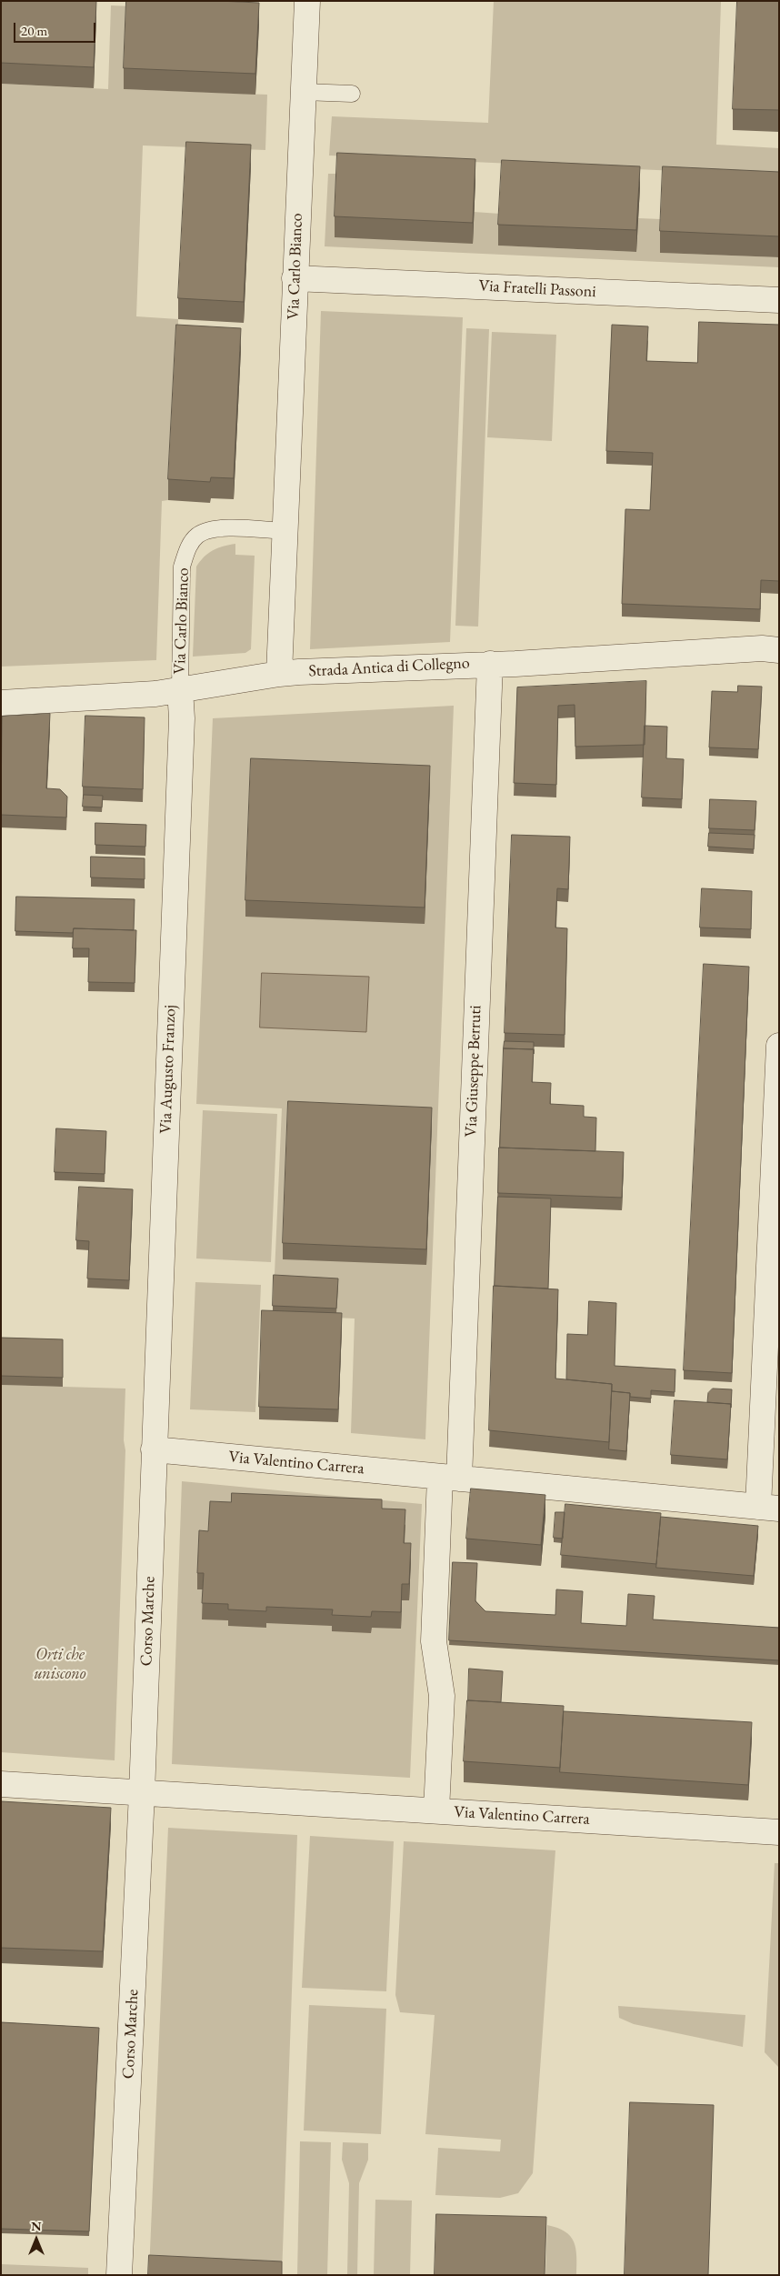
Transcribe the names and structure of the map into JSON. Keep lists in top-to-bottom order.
{
  "streets": {
    "street": [
      "Via Carlo Bianco",
      "Via Fratelli Passoni",
      "Strada Antica di Collegno",
      "Via Augusto Franzoj",
      "Via Giuseppe Berruti",
      "Via Valentino Carrera",
      "Corso Marche"
    ]
  },
  "crossings": [
    ["Via Carlo Bianco", "Via Fratelli Passoni"],
    ["Via Carlo Bianco", "Strada Antica di Collegno"],
    ["Via Carlo Bianco", "Via Augusto Franzoj"],
    ["Strada Antica di Collegno", "Via Augusto Franzoj"],
    ["Strada Antica di Collegno", "Via Giuseppe Berruti"],
    ["Via Augusto Franzoj", "Via Valentino Carrera"],
    ["Via Augusto Franzoj", "Corso Marche"],
    ["Via Giuseppe Berruti", "Via Valentino Carrera"],
    ["Via Valentino Carrera", "Corso Marche"]
  ],
  "parks": ["Orti che uniscono"],
  "scale_bar": "20 m",
  "north": "top"
}
